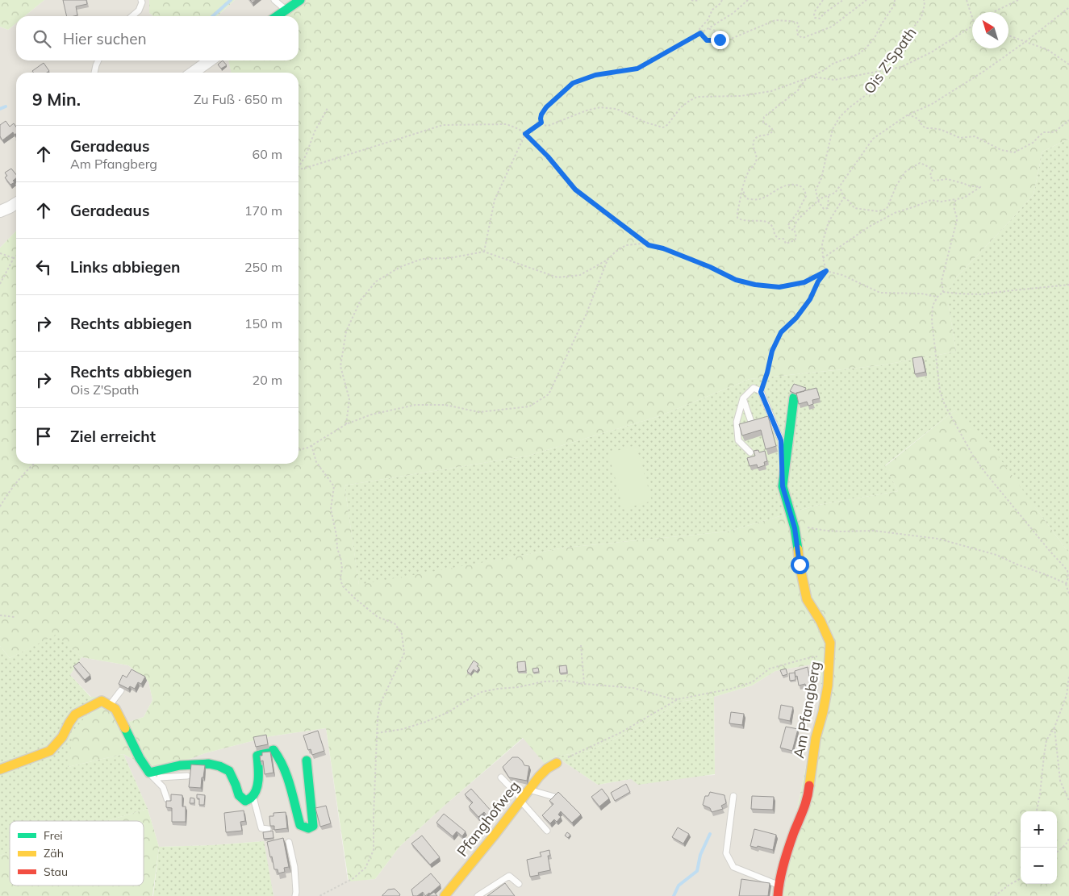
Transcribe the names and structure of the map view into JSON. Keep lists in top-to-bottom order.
{
  "streets": {
    "street": ["Am Pfangberg", "Pfanghofweg"],
    "path": ["Ois Z'Spath"]
  },
  "legend": ["Frei", "Zäh", "Stau"],
  "north": "top left",
  "page": {
    "search": "Hier suchen",
    "heading": ["9 Min.", "Zu Fuß · 650 m"],
    "list": [
      ["Geradeaus", "Am Pfangberg", "60 m"],
      ["Geradeaus", "170 m"],
      ["Links abbiegen", "250 m"],
      ["Rechts abbiegen", "150 m"],
      ["Rechts abbiegen", "Ois Z'Spath", "20 m"],
      "Ziel erreicht"
    ],
    "map_buttons": ["+", "−"]
  }
}
